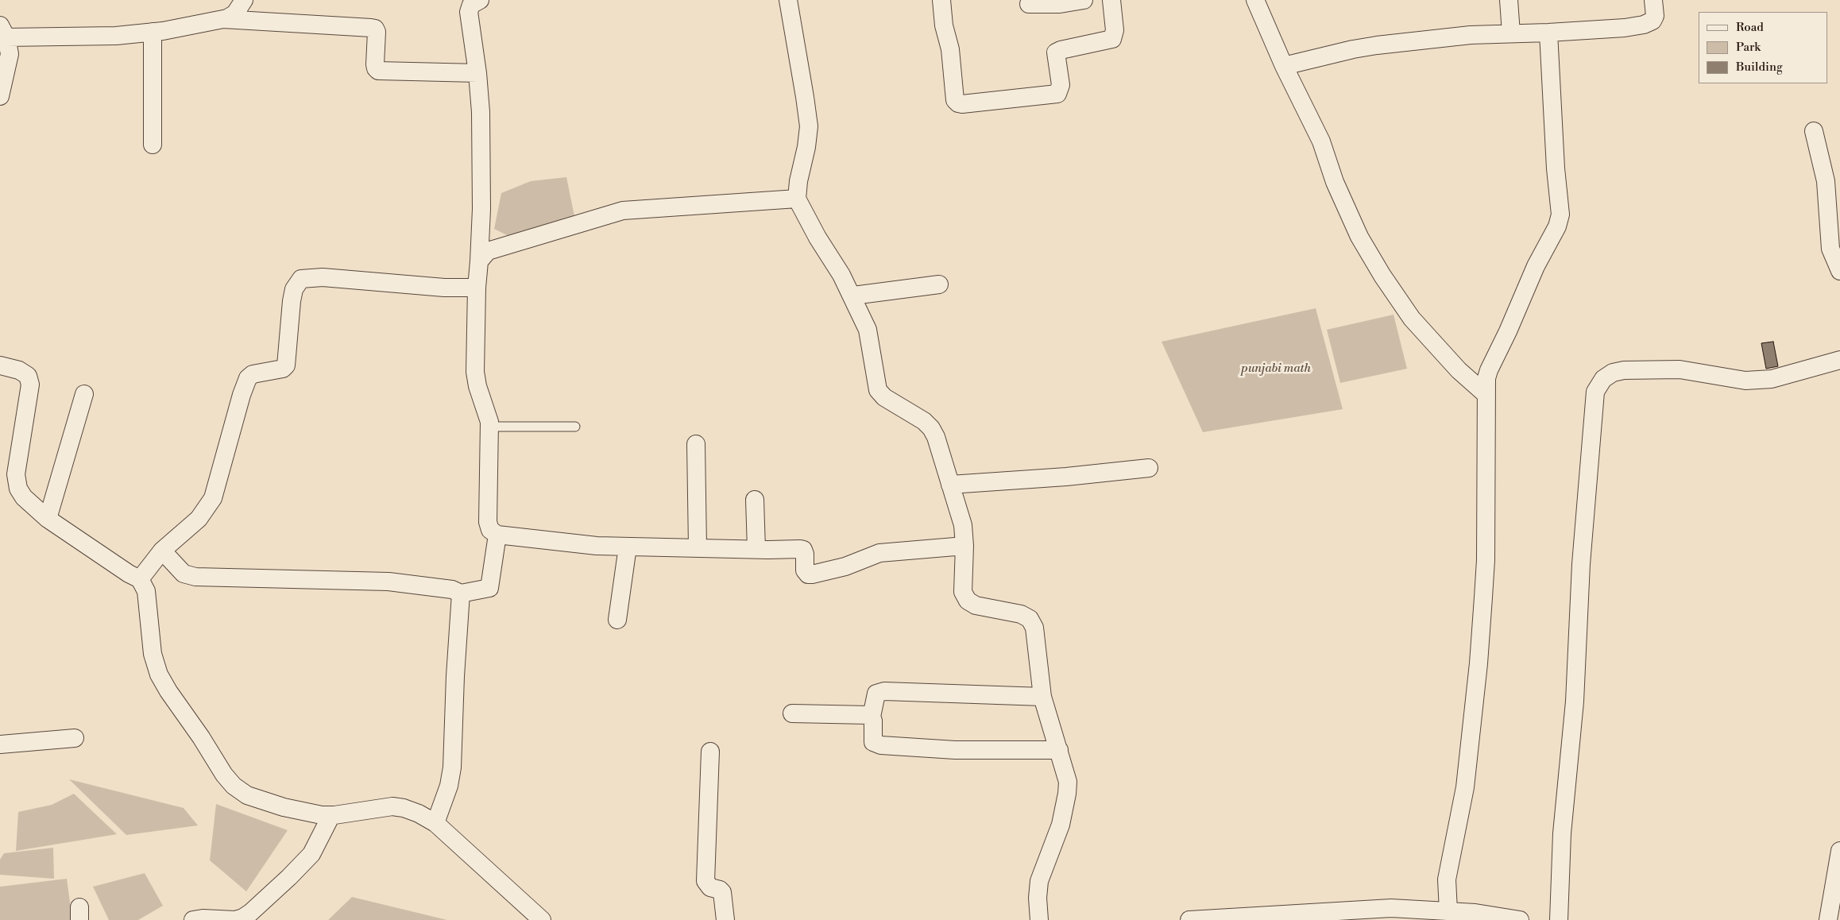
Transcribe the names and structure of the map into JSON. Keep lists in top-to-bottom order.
{
  "parks": ["punjabi math"],
  "legend": ["Road", "Park", "Building"]
}
